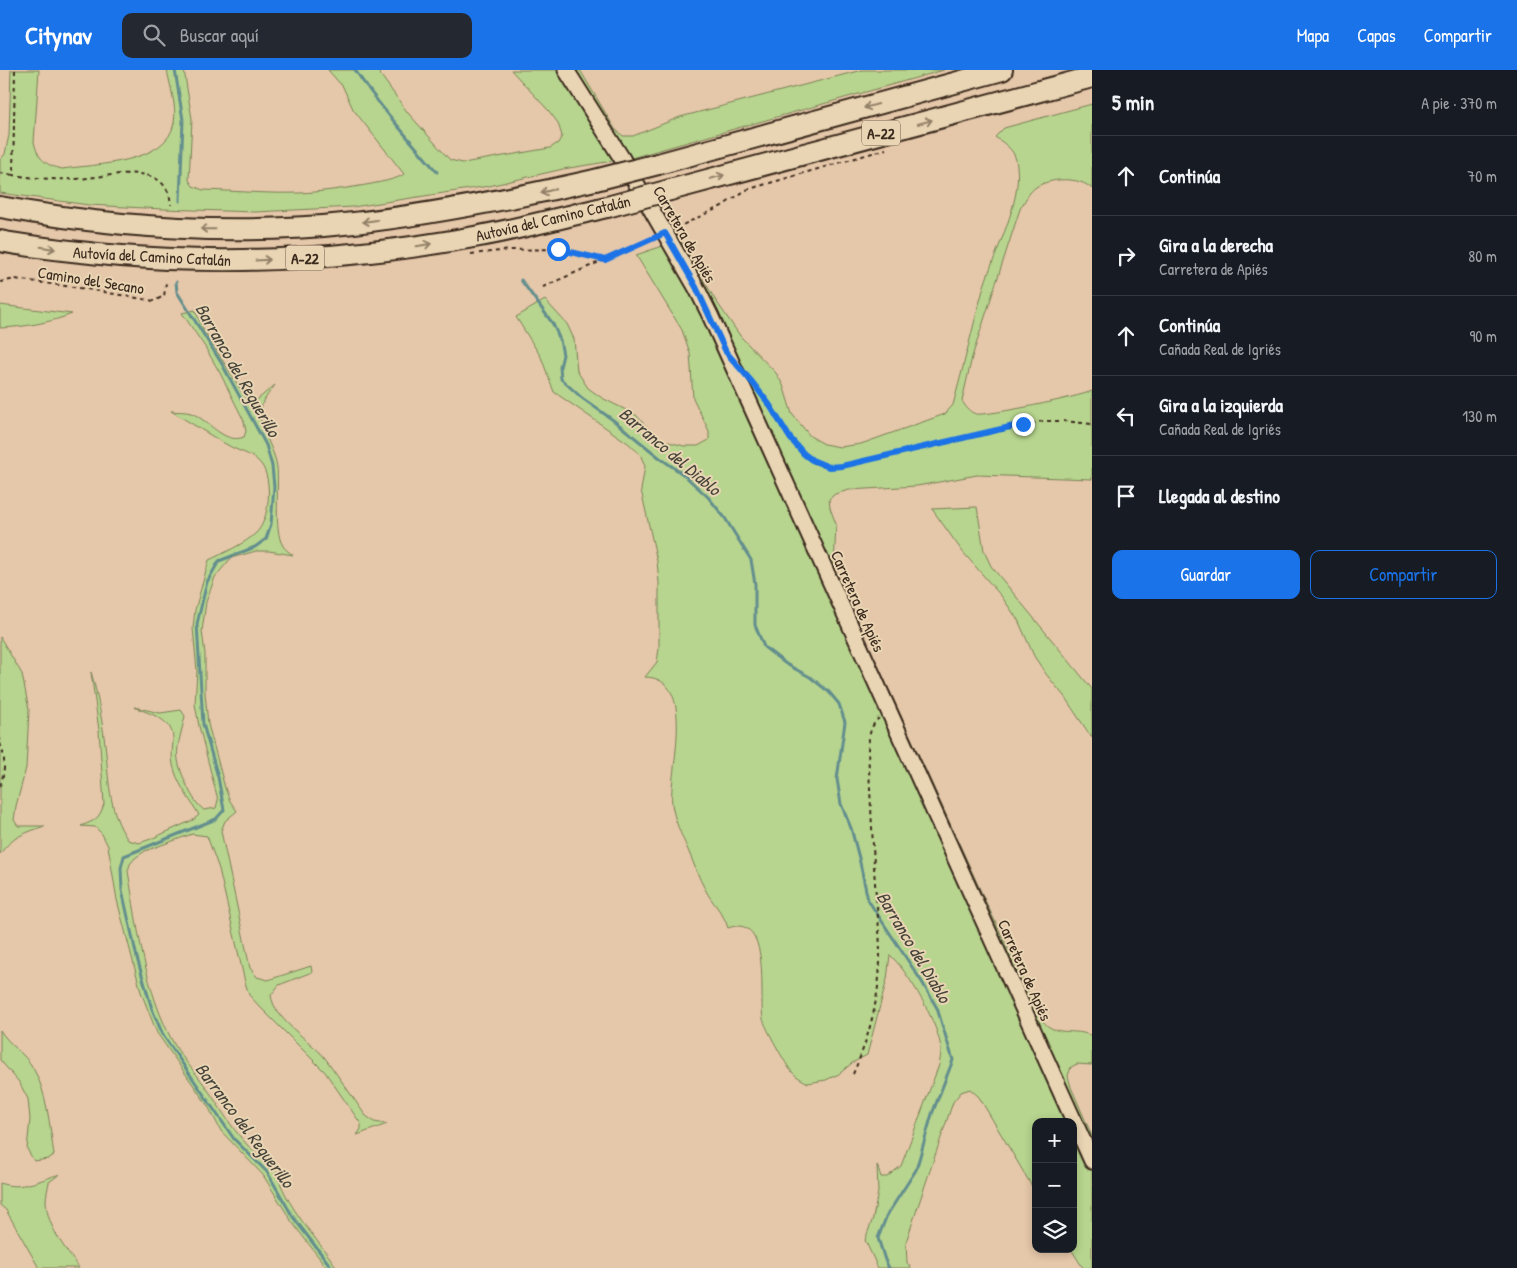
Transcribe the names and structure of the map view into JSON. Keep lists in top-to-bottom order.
{
  "streets": {
    "highway": ["A-22", "Autovía del Camino Catalán"],
    "street": ["Carretera de Apiés"],
    "path": ["Camino del Secano"]
  },
  "water": ["Barranco del Reguerillo", "Barranco del Diablo"],
  "page": {
    "header": "Citynav",
    "search": "Buscar aquí",
    "nav": ["Mapa", "Capas", "Compartir"],
    "heading": ["5 min", "A pie · 370 m"],
    "list": [
      ["Continúa", "70 m"],
      ["Gira a la derecha", "Carretera de Apiés", "80 m"],
      ["Continúa", "Cañada Real de Igriés", "90 m"],
      ["Gira a la izquierda", "Cañada Real de Igriés", "130 m"],
      "Llegada al destino"
    ],
    "buttons": ["Guardar", "Compartir"],
    "map_buttons": ["+", "−"]
  }
}
